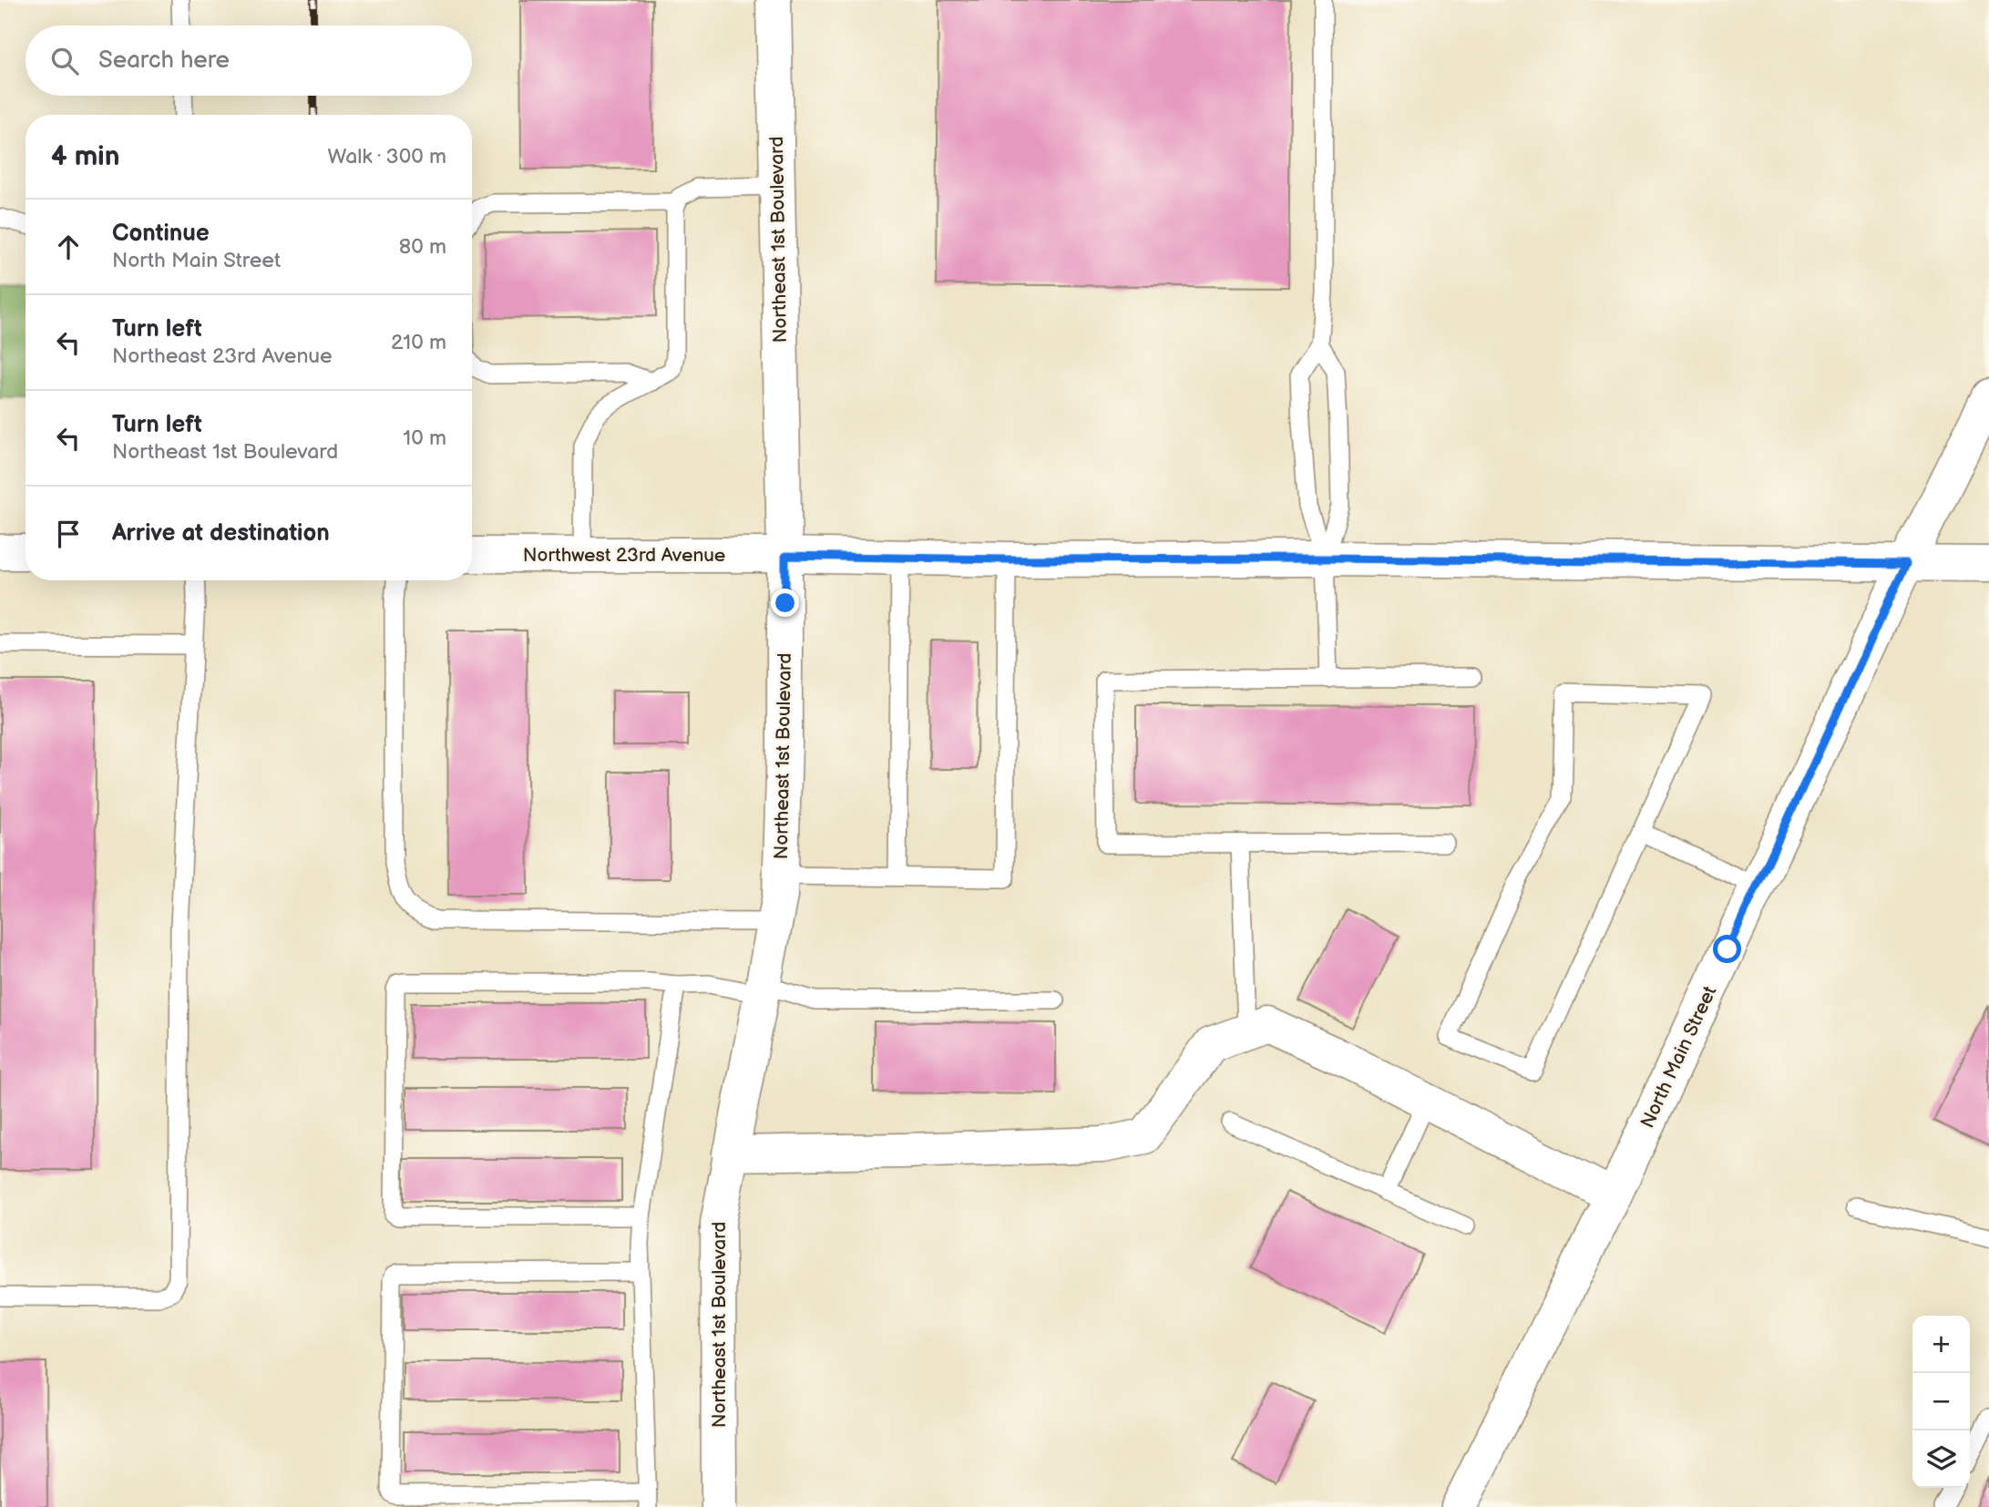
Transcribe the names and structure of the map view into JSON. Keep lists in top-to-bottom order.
{
  "streets": {
    "main road": ["Northeast 1st Boulevard", "Northwest 23rd Avenue", "North Main Street"]
  },
  "crossings": [
    ["Northeast 1st Boulevard", "Northwest 23rd Avenue"],
    ["Northwest 23rd Avenue", "North Main Street"]
  ],
  "page": {
    "search": "Search here",
    "heading": ["4 min", "Walk · 300 m"],
    "list": [
      ["Continue", "North Main Street", "80 m"],
      ["Turn left", "Northeast 23rd Avenue", "210 m"],
      ["Turn left", "Northeast 1st Boulevard", "10 m"],
      "Arrive at destination"
    ],
    "map_buttons": ["+", "−"]
  }
}
